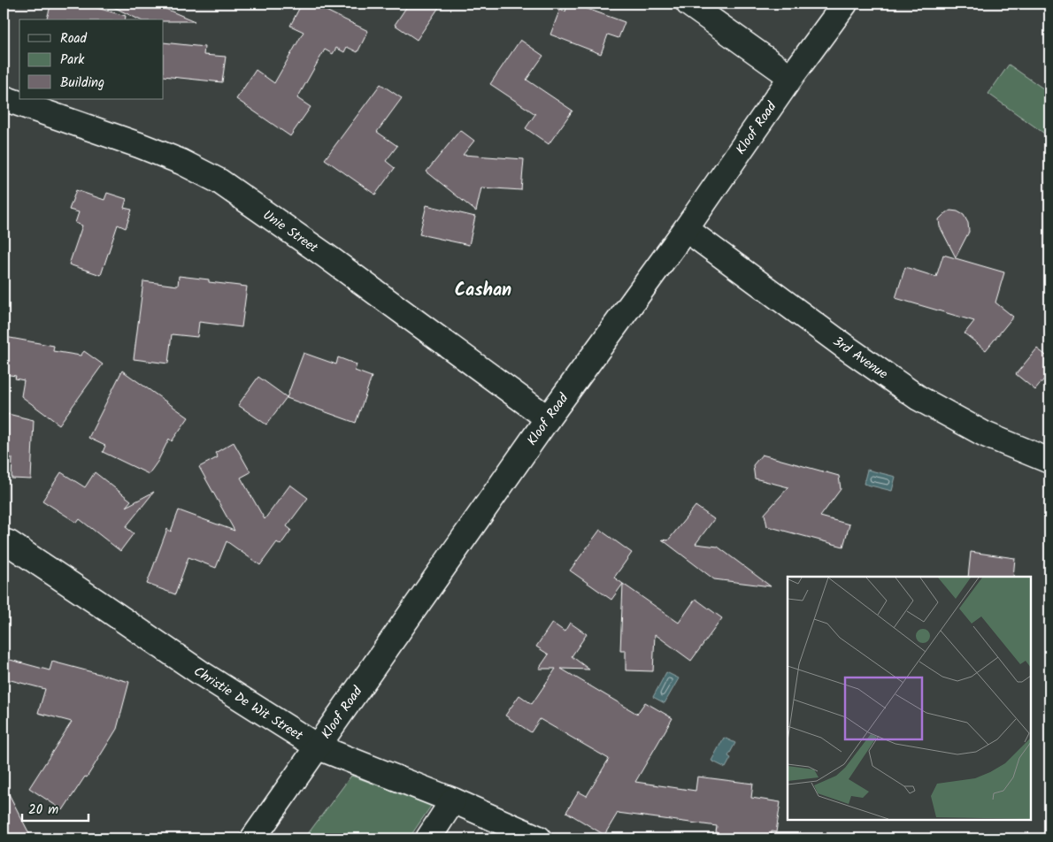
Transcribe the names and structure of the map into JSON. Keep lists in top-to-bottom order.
{
  "streets": {
    "street": [
      "Kloof Road",
      "Unie Street",
      "3rd Avenue",
      "Christie De Wit Street"
    ]
  },
  "crossings": [
    ["Kloof Road", "Unie Street"],
    ["Kloof Road", "3rd Avenue"],
    ["Kloof Road", "Christie De Wit Street"]
  ],
  "districts": ["Cashan"],
  "legend": ["Road", "Park", "Building"],
  "scale_bar": "20 m"
}
